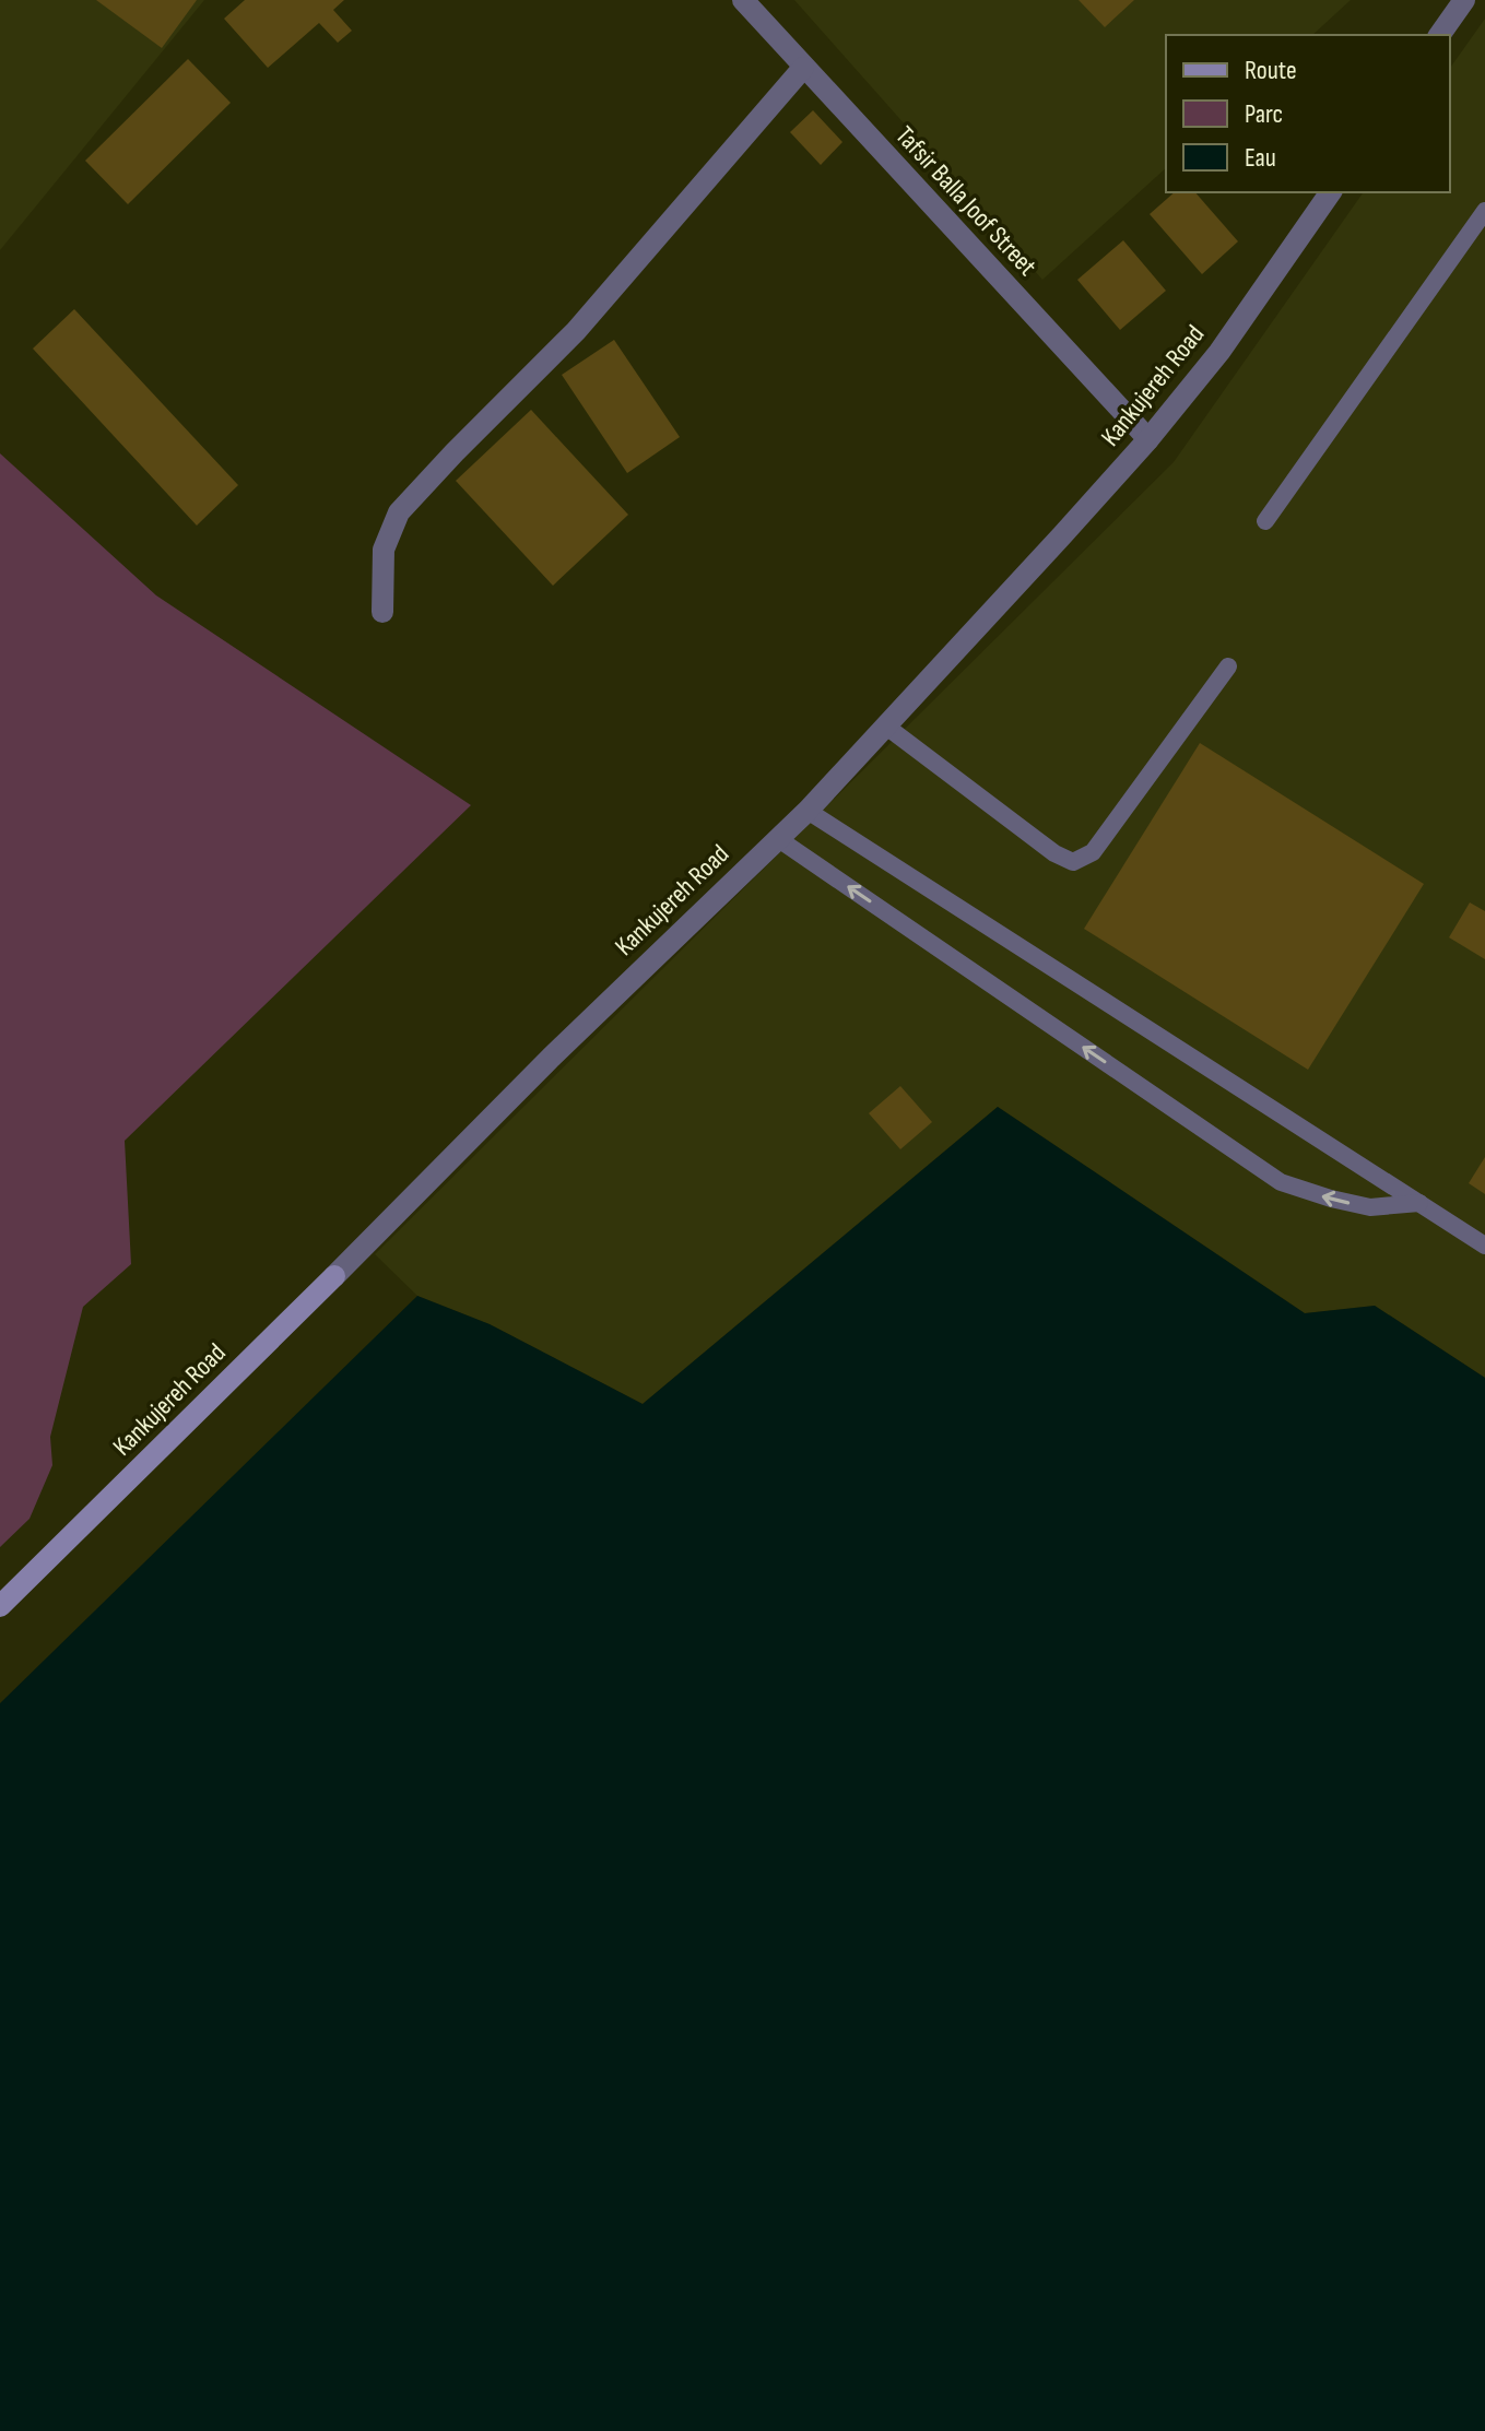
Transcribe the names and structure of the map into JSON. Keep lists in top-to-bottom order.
{
  "streets": {
    "street": ["Tafsir Balla Joof Street", "Kankujereh Road"]
  },
  "crossings": [
    ["Tafsir Balla Joof Street", "Kankujereh Road"]
  ],
  "legend": ["Route", "Parc", "Eau"]
}
